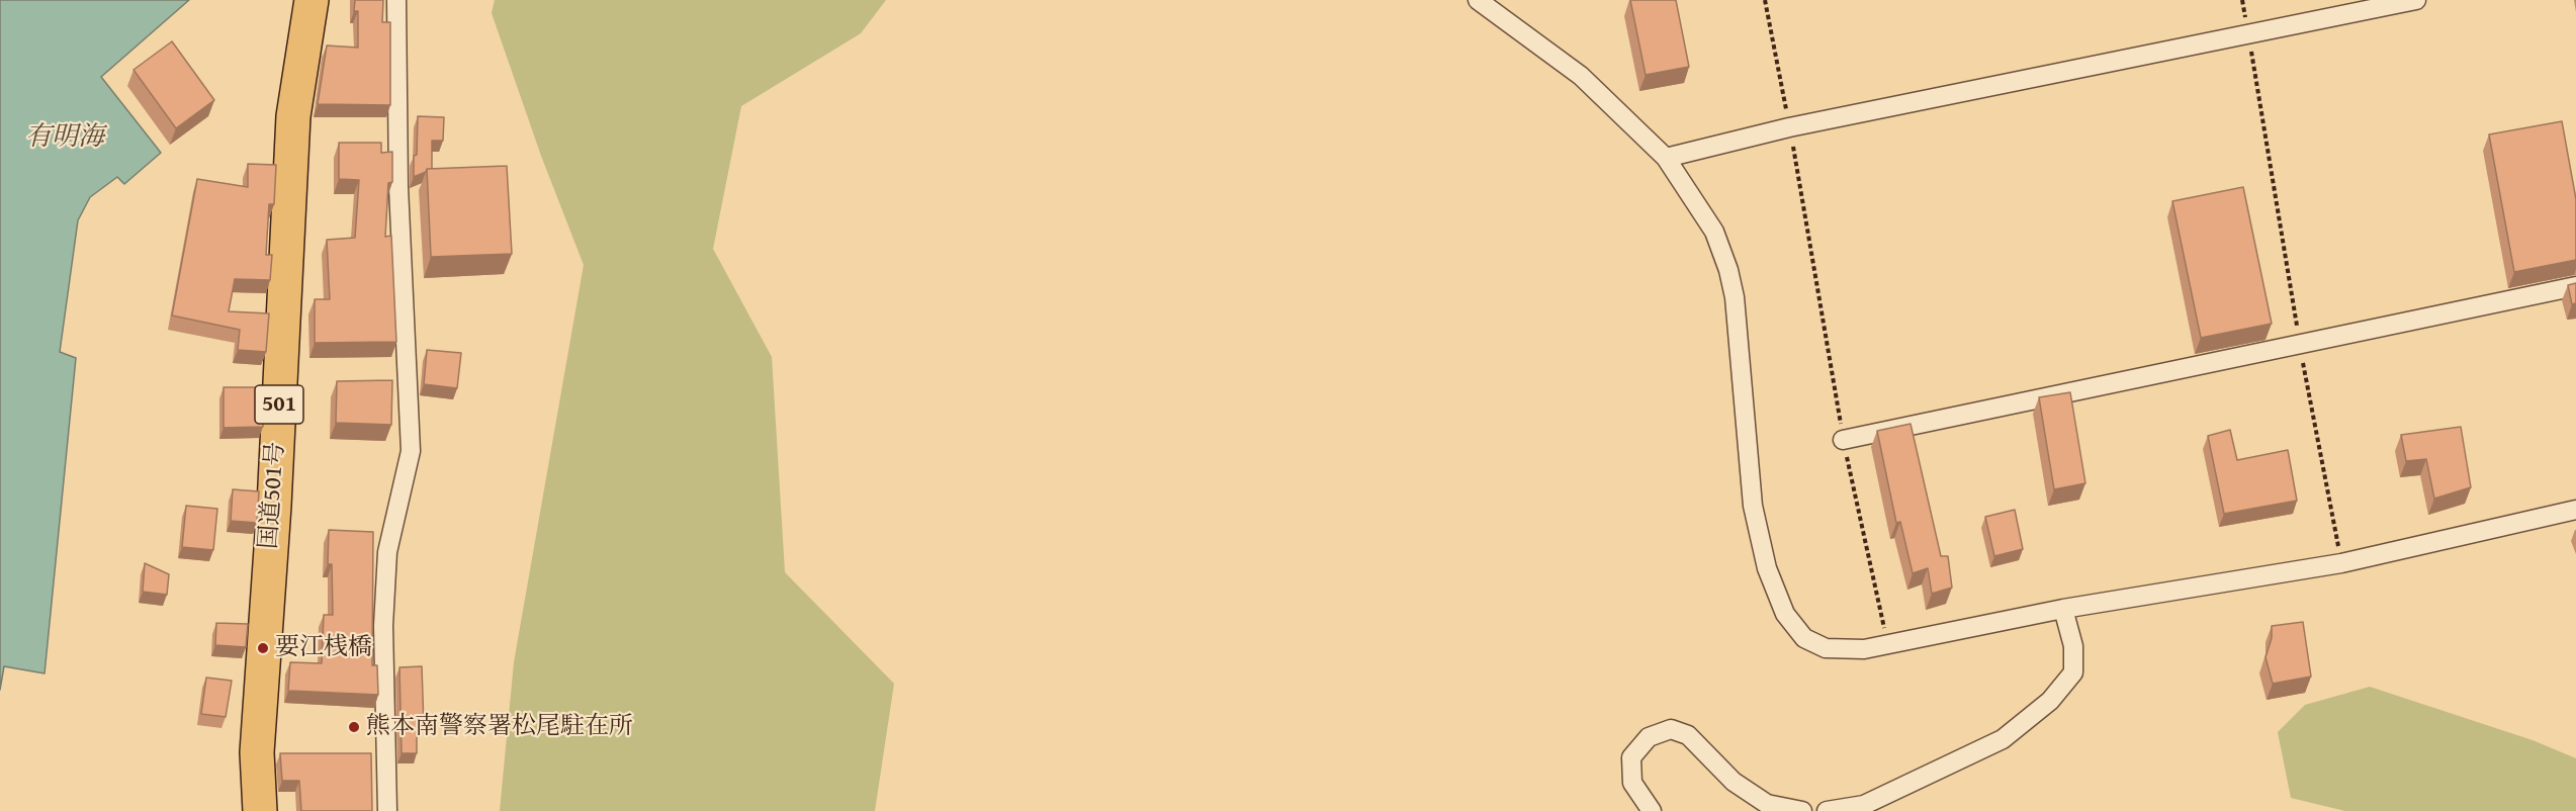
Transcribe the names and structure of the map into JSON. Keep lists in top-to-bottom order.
{
  "streets": {
    "highway": ["501", "国道501号"]
  },
  "water": ["有明海"],
  "places": ["要江桟橋", "熊本南警察署松尾駐在所"]
}
